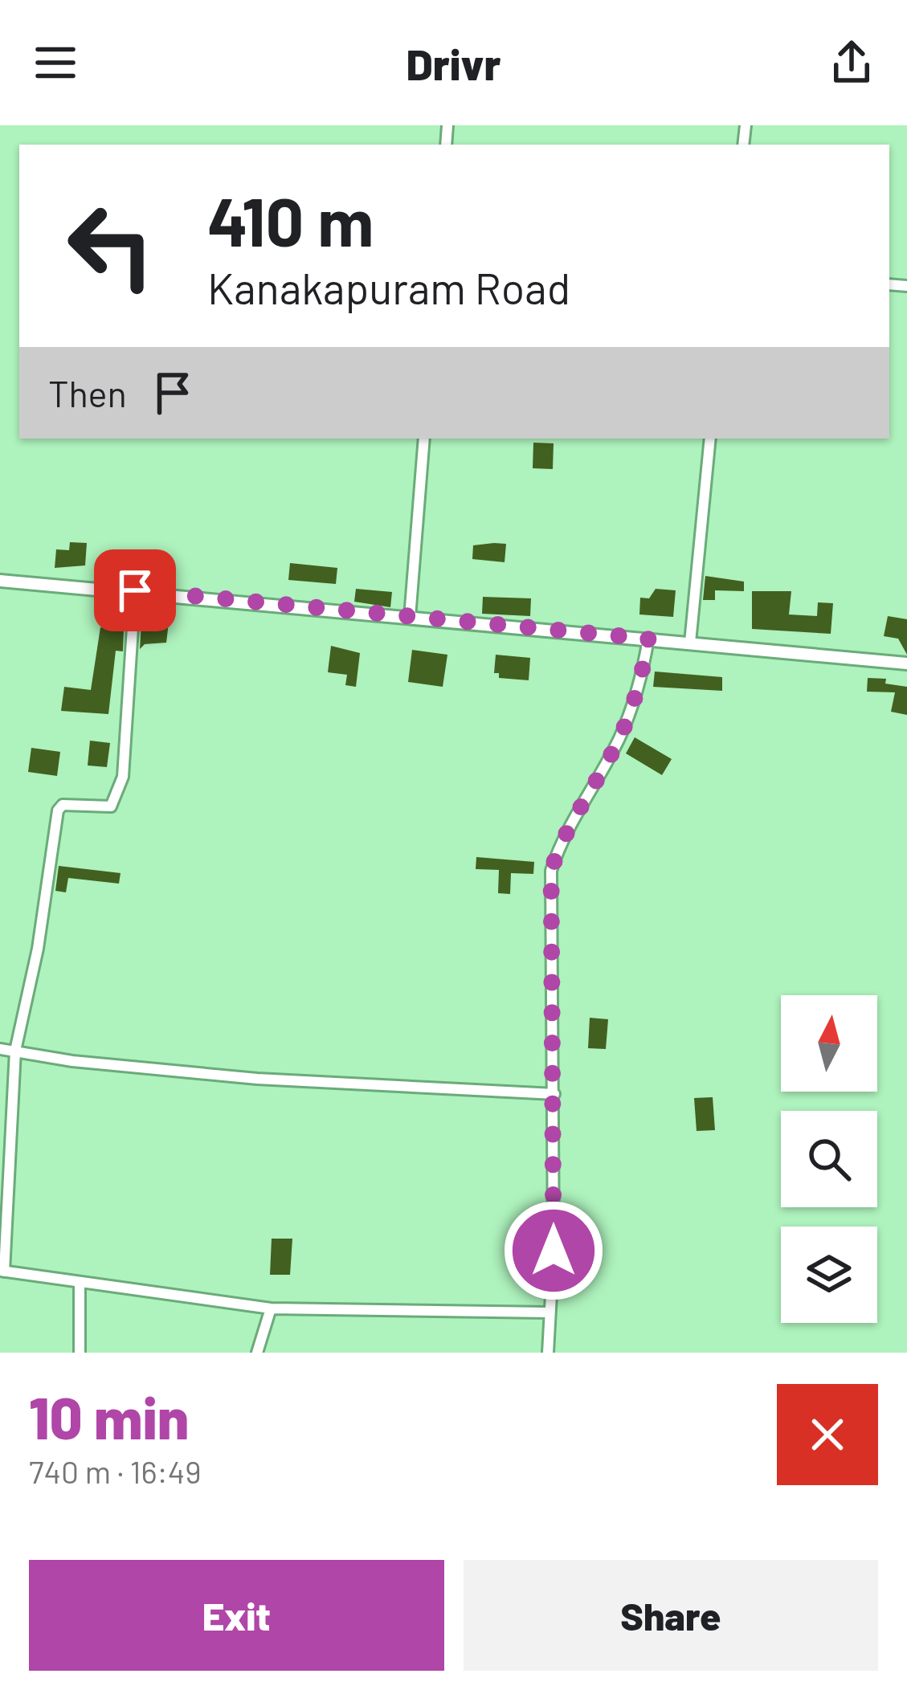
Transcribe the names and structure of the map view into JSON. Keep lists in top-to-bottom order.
{
  "north": "top",
  "page": {
    "header": "Drivr",
    "turn": ["410 m", "Kanakapuram Road"],
    "then": "Then",
    "heading": ["10 min", "740 m · 16:49"],
    "buttons": ["Exit", "Share"]
  }
}
